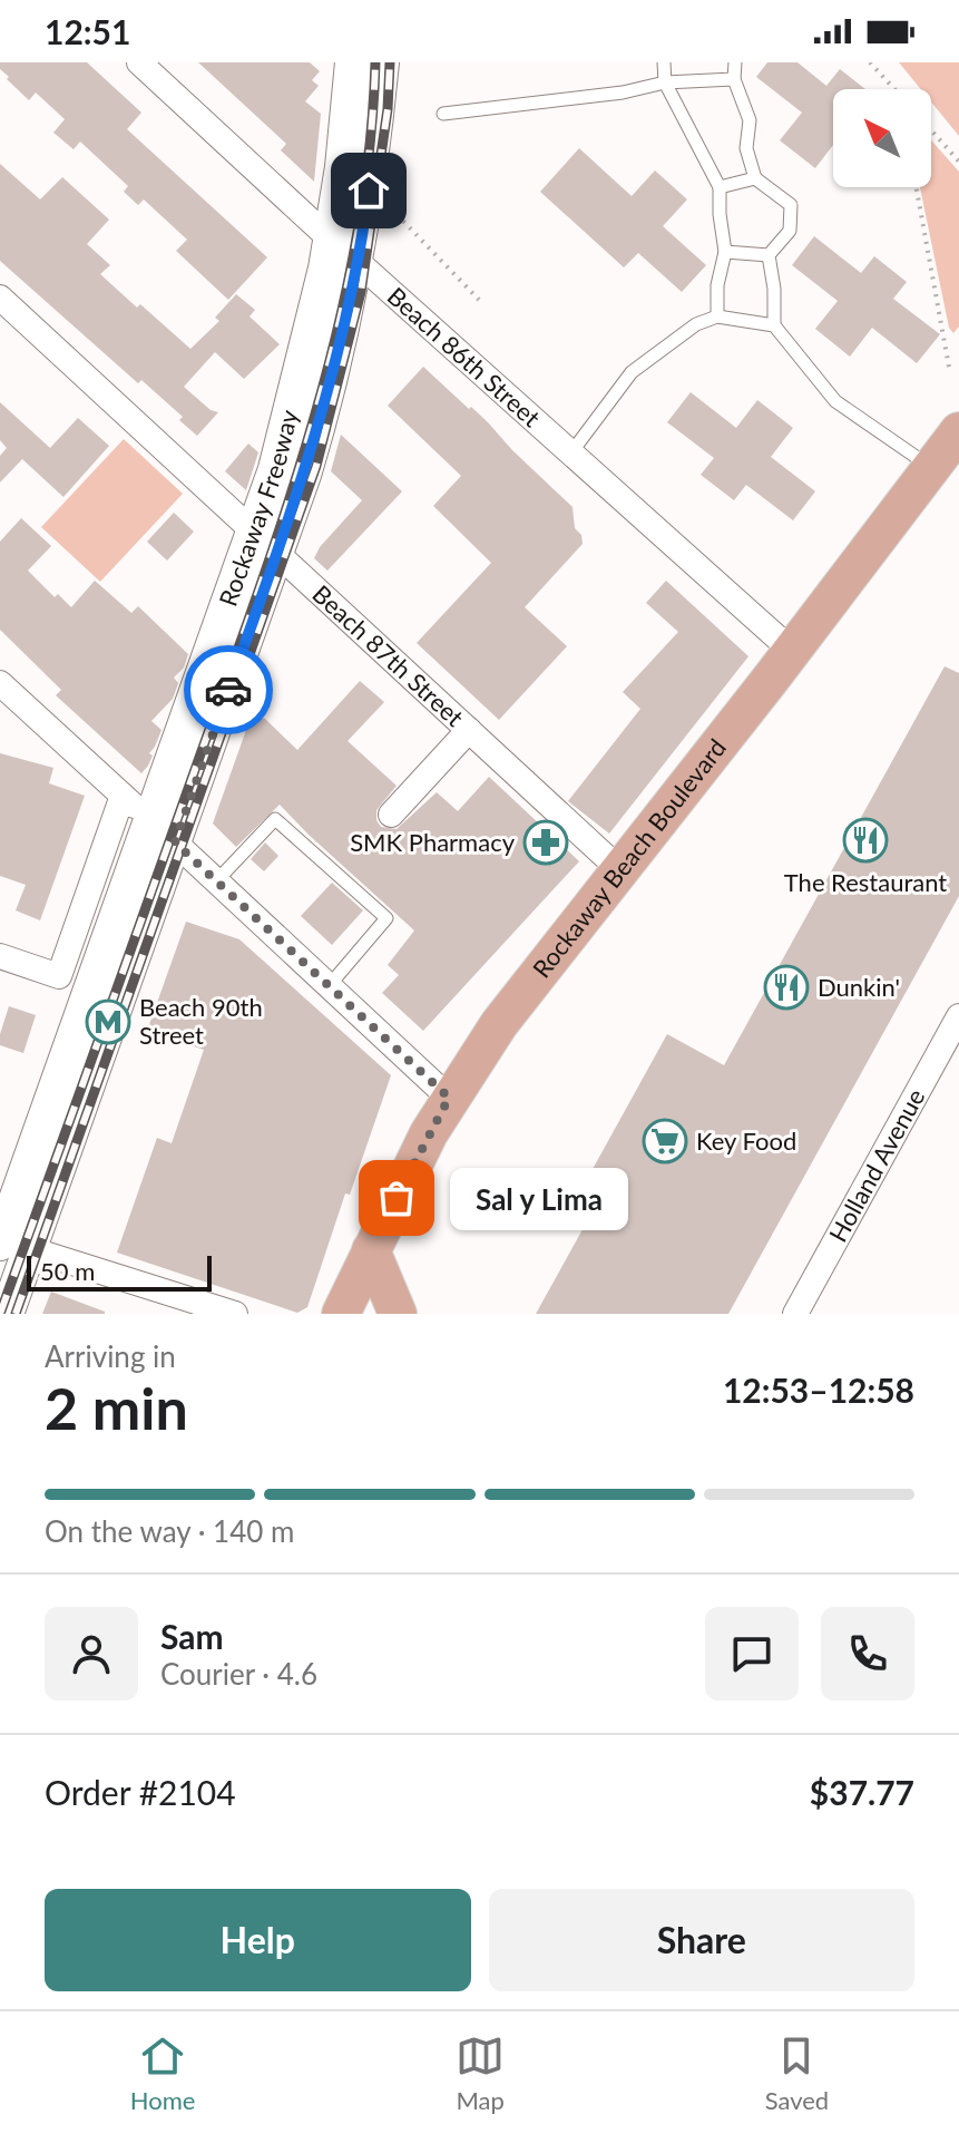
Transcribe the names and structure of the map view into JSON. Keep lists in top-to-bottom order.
{
  "streets": {
    "main road": ["Rockaway Beach Boulevard"],
    "street": [
      "Beach 86th Street",
      "Rockaway Freeway",
      "Beach 87th Street",
      "Holland Avenue"
    ]
  },
  "crossings": [
    ["Beach 86th Street", "Rockaway Freeway"],
    ["Beach 86th Street", "Rockaway Beach Boulevard"],
    ["Rockaway Freeway", "Beach 87th Street"],
    ["Beach 87th Street", "Rockaway Beach Boulevard"]
  ],
  "places": {
    "restaurant": ["The Restaurant", "Dunkin'"],
    "pharmacy": ["SMK Pharmacy"],
    "metro station": ["Beach 90th Street"],
    "supermarket": ["Key Food"],
    "other": ["Sal y Lima"]
  },
  "scale_bar": "50 m",
  "north": "top left",
  "page": {
    "status": "12:51",
    "bubble": "Sal y Lima",
    "scale": "50 m",
    "heading": ["2 min", "Arriving in", "12:53–12:58"],
    "panel": [
      "Sam",
      "Courier · 4.6",
      "Order #2104",
      "$37.77"
    ],
    "bar": "On the way · 140 m",
    "buttons": ["Help", "Share"],
    "tabs": ["Home", "Map", "Saved"]
  }
}
